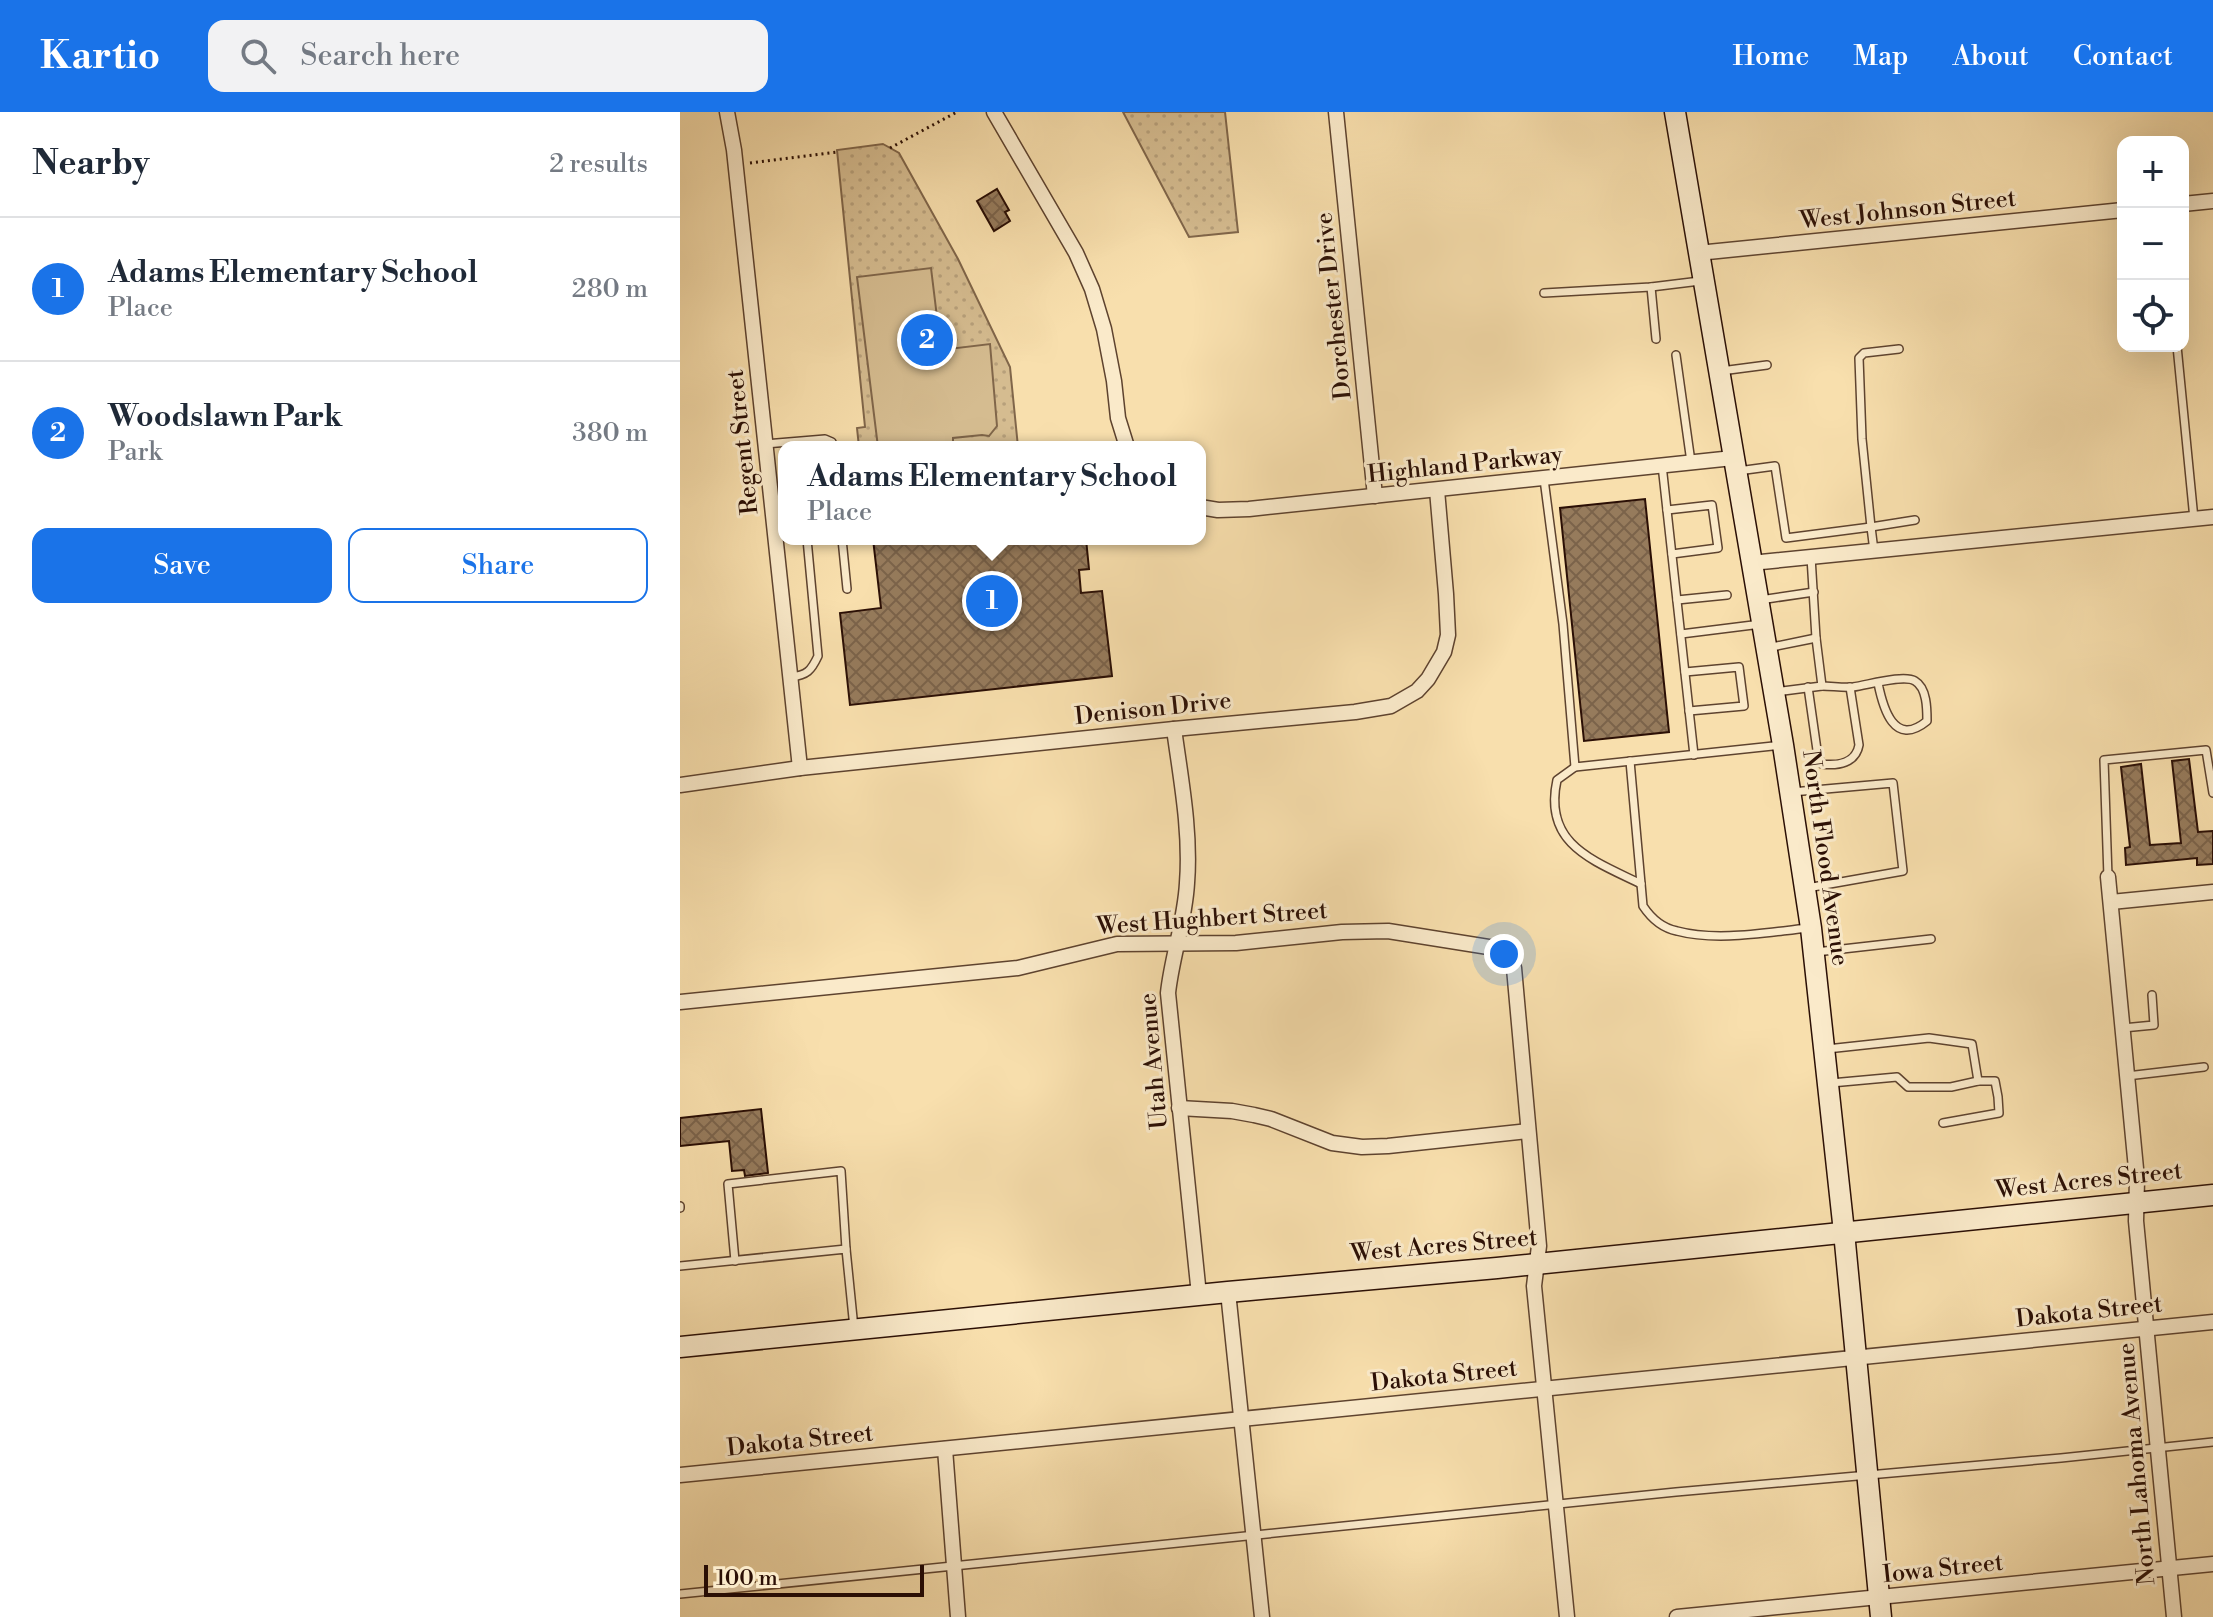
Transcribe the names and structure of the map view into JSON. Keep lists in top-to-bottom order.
{
  "streets": {
    "street": [
      "West Johnson Street",
      "Dorchester Drive",
      "Regent Street",
      "Highland Parkway",
      "Denison Drive",
      "North Flood Avenue",
      "West Hughbert Street",
      "Utah Avenue",
      "West Acres Street",
      "Dakota Street",
      "North Lahoma Avenue",
      "Iowa Street"
    ]
  },
  "crossings": [
    ["West Johnson Street", "North Flood Avenue"],
    ["Dorchester Drive", "Highland Parkway"],
    ["Regent Street", "Denison Drive"],
    ["Highland Parkway", "Denison Drive"],
    ["Highland Parkway", "North Flood Avenue"],
    ["Denison Drive", "Utah Avenue"],
    ["North Flood Avenue", "West Acres Street"],
    ["North Flood Avenue", "Dakota Street"],
    ["North Flood Avenue", "Iowa Street"],
    ["West Hughbert Street", "Utah Avenue"],
    ["Utah Avenue", "West Acres Street"],
    ["West Acres Street", "North Lahoma Avenue"],
    ["Dakota Street", "North Lahoma Avenue"],
    ["North Lahoma Avenue", "Iowa Street"]
  ],
  "scale_bar": "100 m",
  "page": {
    "header": "Kartio",
    "search": "Search here",
    "nav": [
      "Home",
      "Map",
      "About",
      "Contact"
    ],
    "heading": ["Nearby", "2 results"],
    "map_buttons": ["+", "−"],
    "list": [
      {
        "mark": "1",
        "name": "Adams Elementary School",
        "note": "Place",
        "value": "280 m"
      },
      {
        "mark": "2",
        "name": "Woodslawn Park",
        "note": "Park",
        "value": "380 m"
      }
    ],
    "pins": ["2", "1"],
    "popup": ["Adams Elementary School", "Place"],
    "buttons": ["Save", "Share"],
    "scale": "100 m"
  }
}
